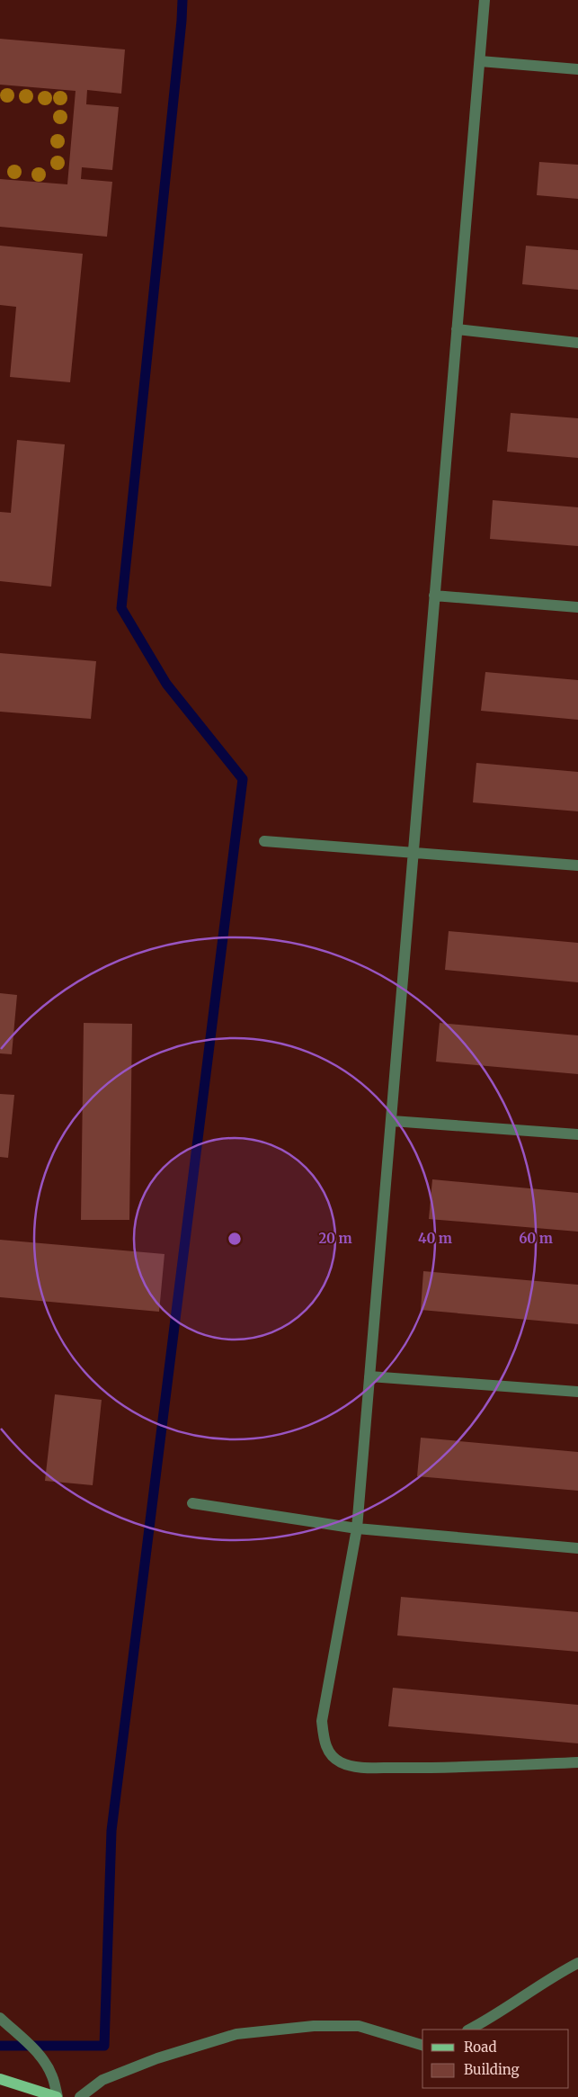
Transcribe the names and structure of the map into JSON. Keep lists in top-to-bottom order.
{
  "legend": ["Road", "Building"],
  "rings": ["20 m", "40 m", "60 m"]
}
